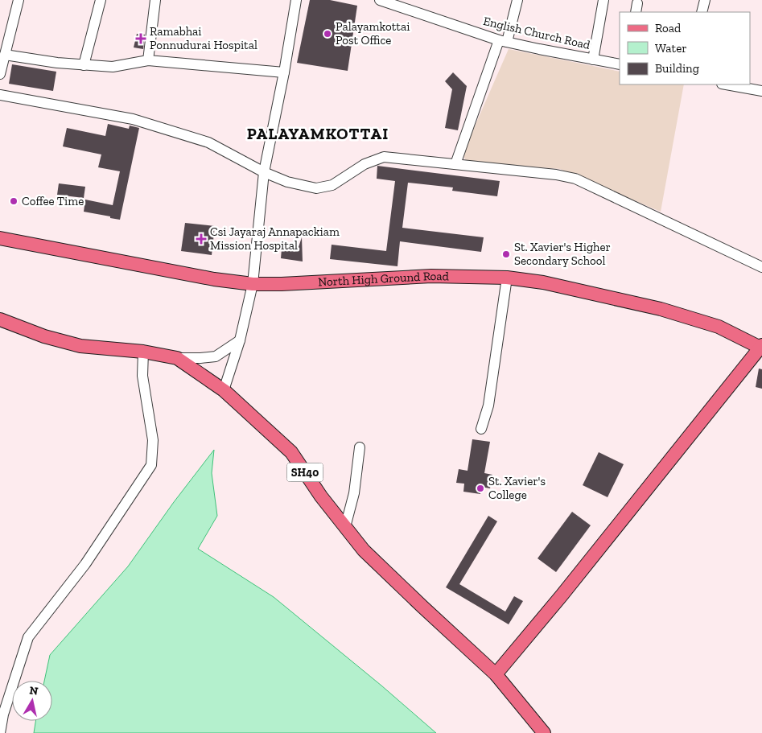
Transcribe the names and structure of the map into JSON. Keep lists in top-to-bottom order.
{
  "streets": {
    "main road": ["North High Ground Road", "SH40"],
    "street": ["English Church Road"]
  },
  "districts": ["PALAYAMKOTTAI"],
  "places": {
    "other": [
      "Palayamkottai Post Office",
      "Coffee Time",
      "St. Xavier's Higher Secondary School",
      "St. Xavier's College"
    ],
    "health": ["Ramabhai Ponnudurai Hospital", "Csi Jayaraj Annapackiam Mission Hospital"]
  },
  "legend": ["Road", "Water", "Building"],
  "north": "top"
}
